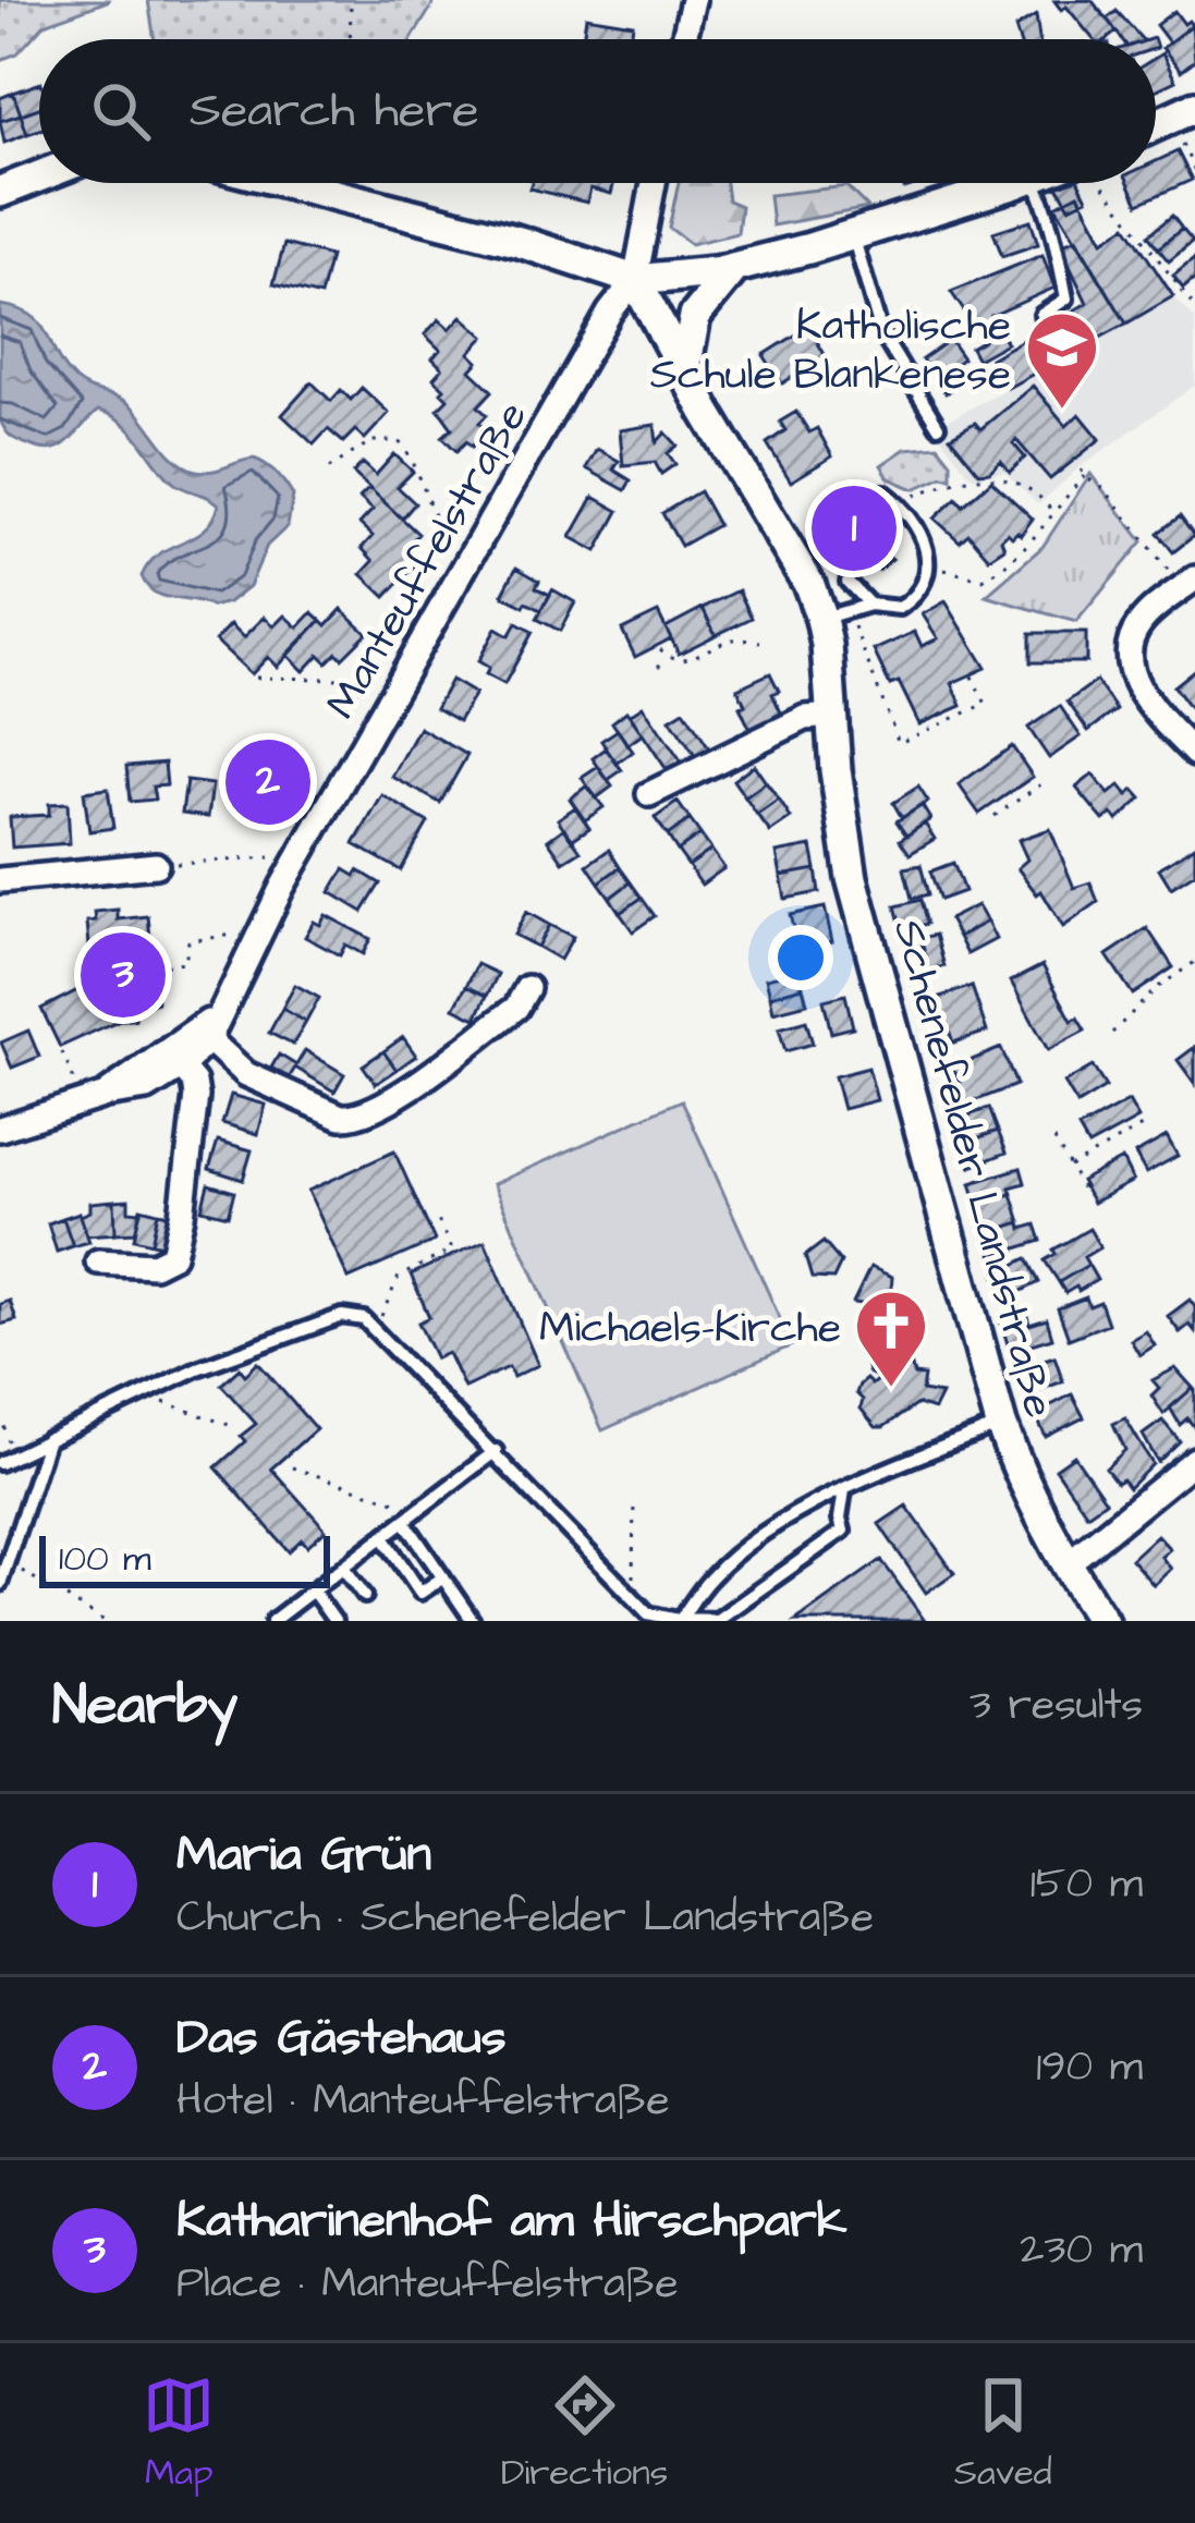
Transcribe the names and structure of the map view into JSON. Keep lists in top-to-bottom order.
{
  "streets": {
    "main road": ["Schenefelder Landstraße"],
    "street": ["Manteuffelstraße"]
  },
  "crossings": [
    ["Manteuffelstraße", "Schenefelder Landstraße"]
  ],
  "places": {
    "school or university": ["Katholische Schule Blankenese"],
    "church": ["Michaels-Kirche"]
  },
  "scale_bar": "100 m",
  "page": {
    "search": "Search here",
    "pins": ["1", "2", "3"],
    "scale": "100 m",
    "heading": ["Nearby", "3 results"],
    "list": [
      {
        "mark": "1",
        "name": "Maria Grün",
        "note": "Church · Schenefelder Landstraße",
        "value": "150 m"
      },
      {
        "mark": "2",
        "name": "Das Gästehaus",
        "note": "Hotel · Manteuffelstraße",
        "value": "190 m"
      },
      {
        "mark": "3",
        "name": "Katharinenhof am Hirschpark",
        "note": "Place · Manteuffelstraße",
        "value": "230 m"
      }
    ],
    "nav": ["Map", "Directions", "Saved"]
  }
}
